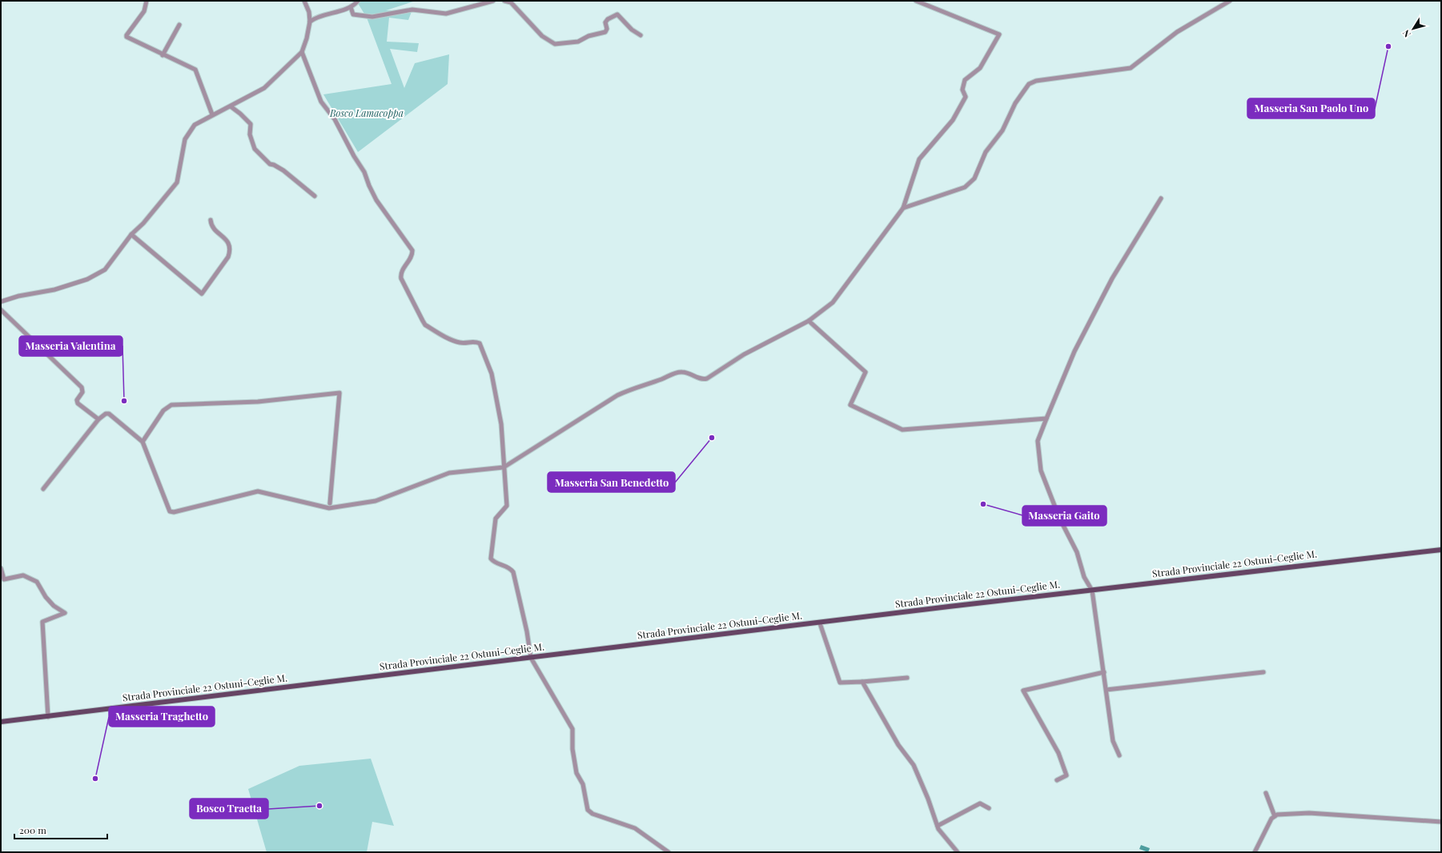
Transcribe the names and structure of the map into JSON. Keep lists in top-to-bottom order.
{
  "streets": {
    "main road": ["Strada Provinciale 22 Ostuni-Ceglie M."]
  },
  "parks": ["Bosco Lamacoppa"],
  "places": [
    "Masseria San Paolo Uno",
    "Masseria Valentina",
    "Masseria San Benedetto",
    "Masseria Gaito",
    "Masseria Traghetto",
    "Bosco Traetta"
  ],
  "scale_bar": "200 m",
  "north": "bottom left"
}
